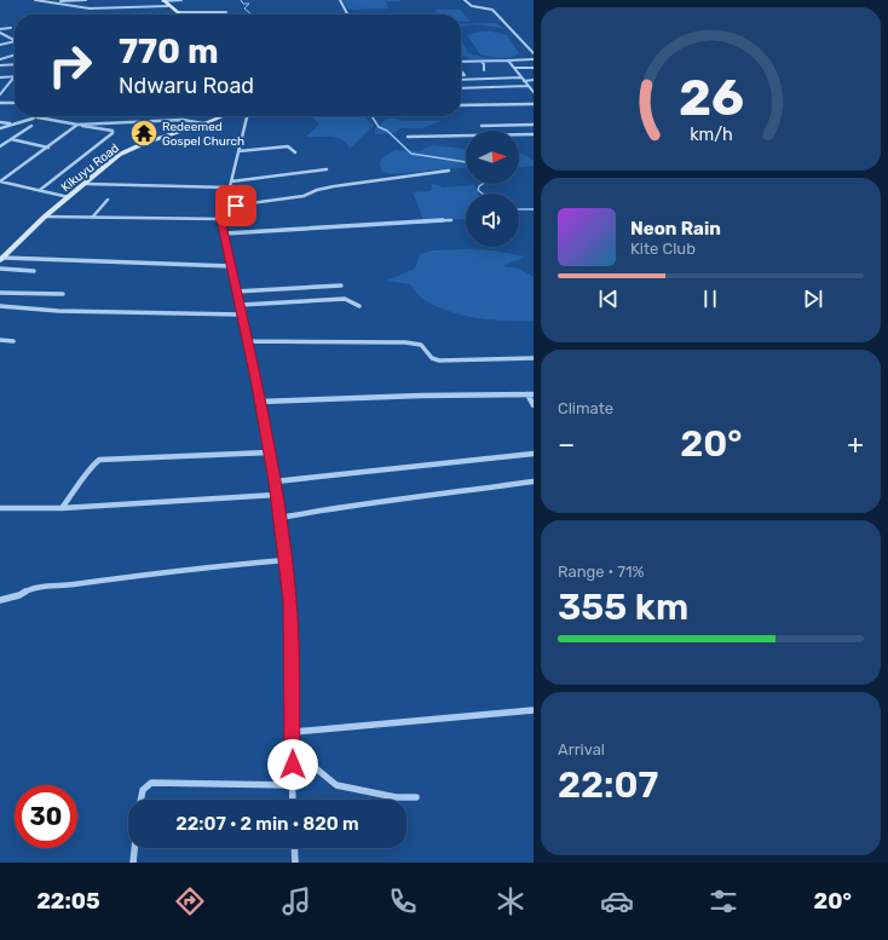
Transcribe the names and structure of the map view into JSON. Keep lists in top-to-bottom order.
{
  "streets": {
    "main road": ["Kikuyu Road"]
  },
  "places": {
    "temple": ["Redeemed Gospel Church"]
  },
  "north": "right",
  "page": {
    "turn": ["770 m", "Ndwaru Road"],
    "song": ["Neon Rain", "Kite Club"],
    "tile": [
      "Climate",
      ["Range · 71%", "355 km"],
      ["Arrival", "22:07"]
    ],
    "heat": ["−", "20°", "+"],
    "limit": "30",
    "trip": "22:07 · 2 min · 820 m",
    "tabs": ["22:05", "20°"],
    "gauge": ["26", "km/h"]
  }
}
